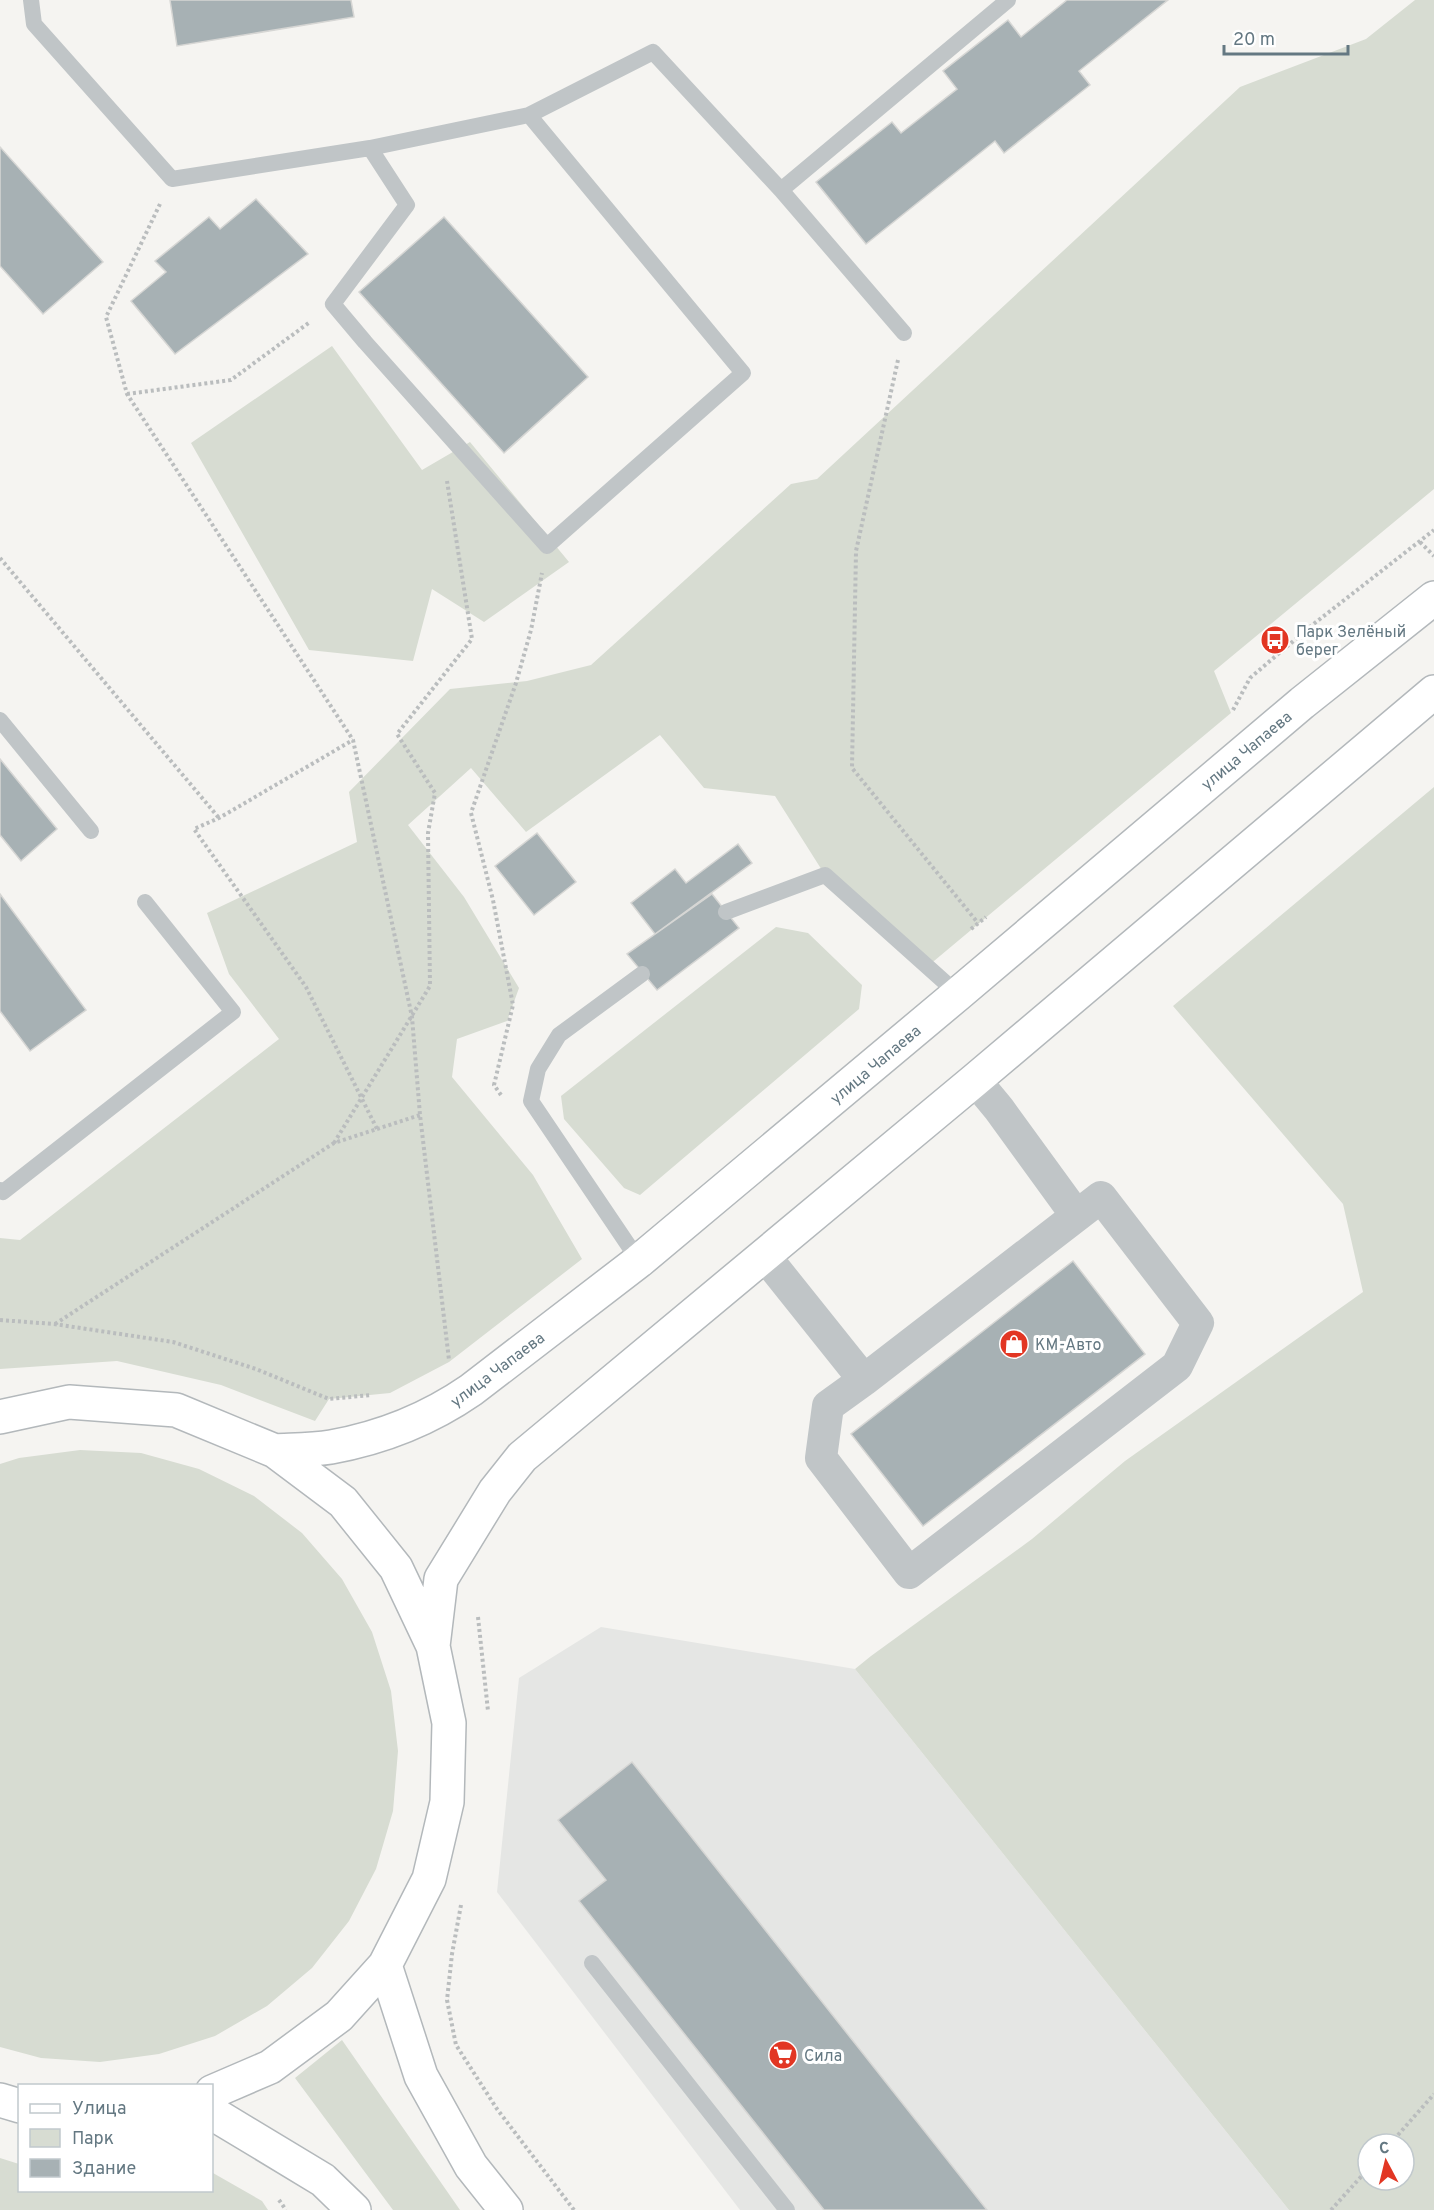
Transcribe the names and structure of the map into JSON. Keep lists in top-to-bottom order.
{
  "streets": {
    "main road": ["улица Чапаева"]
  },
  "places": {
    "bus stop": ["Парк Зелёный берег"],
    "shop": ["КМ-Авто"],
    "supermarket": ["Сила"]
  },
  "legend": ["Улица", "Парк", "Здание"],
  "scale_bar": "20 m",
  "north": "top"
}
